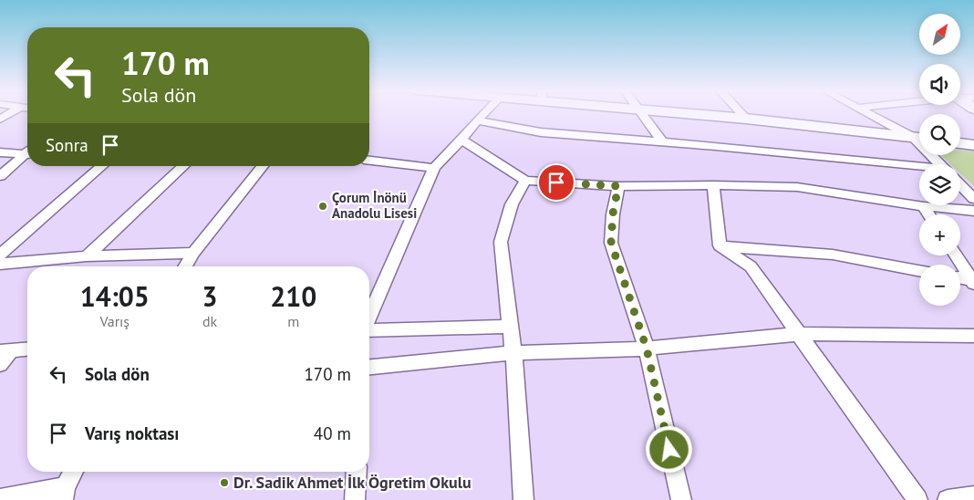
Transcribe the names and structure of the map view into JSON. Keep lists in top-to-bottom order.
{
  "places": ["Çorum İnönü Anadolu Lisesi", "Dr. Sadik Ahmet İlk Ögretim Okulu"],
  "north": "top right",
  "page": {
    "map_buttons": ["+", "−"],
    "turn": ["170 m", "Sola dön"],
    "then": "Sonra",
    "eta": [
      "14:05",
      "Varış",
      "3",
      "dk",
      "210",
      "m"
    ],
    "list": [
      {
        "name": "Sola dön",
        "value": "170 m"
      },
      {
        "name": "Varış noktası",
        "value": "40 m"
      }
    ]
  }
}
